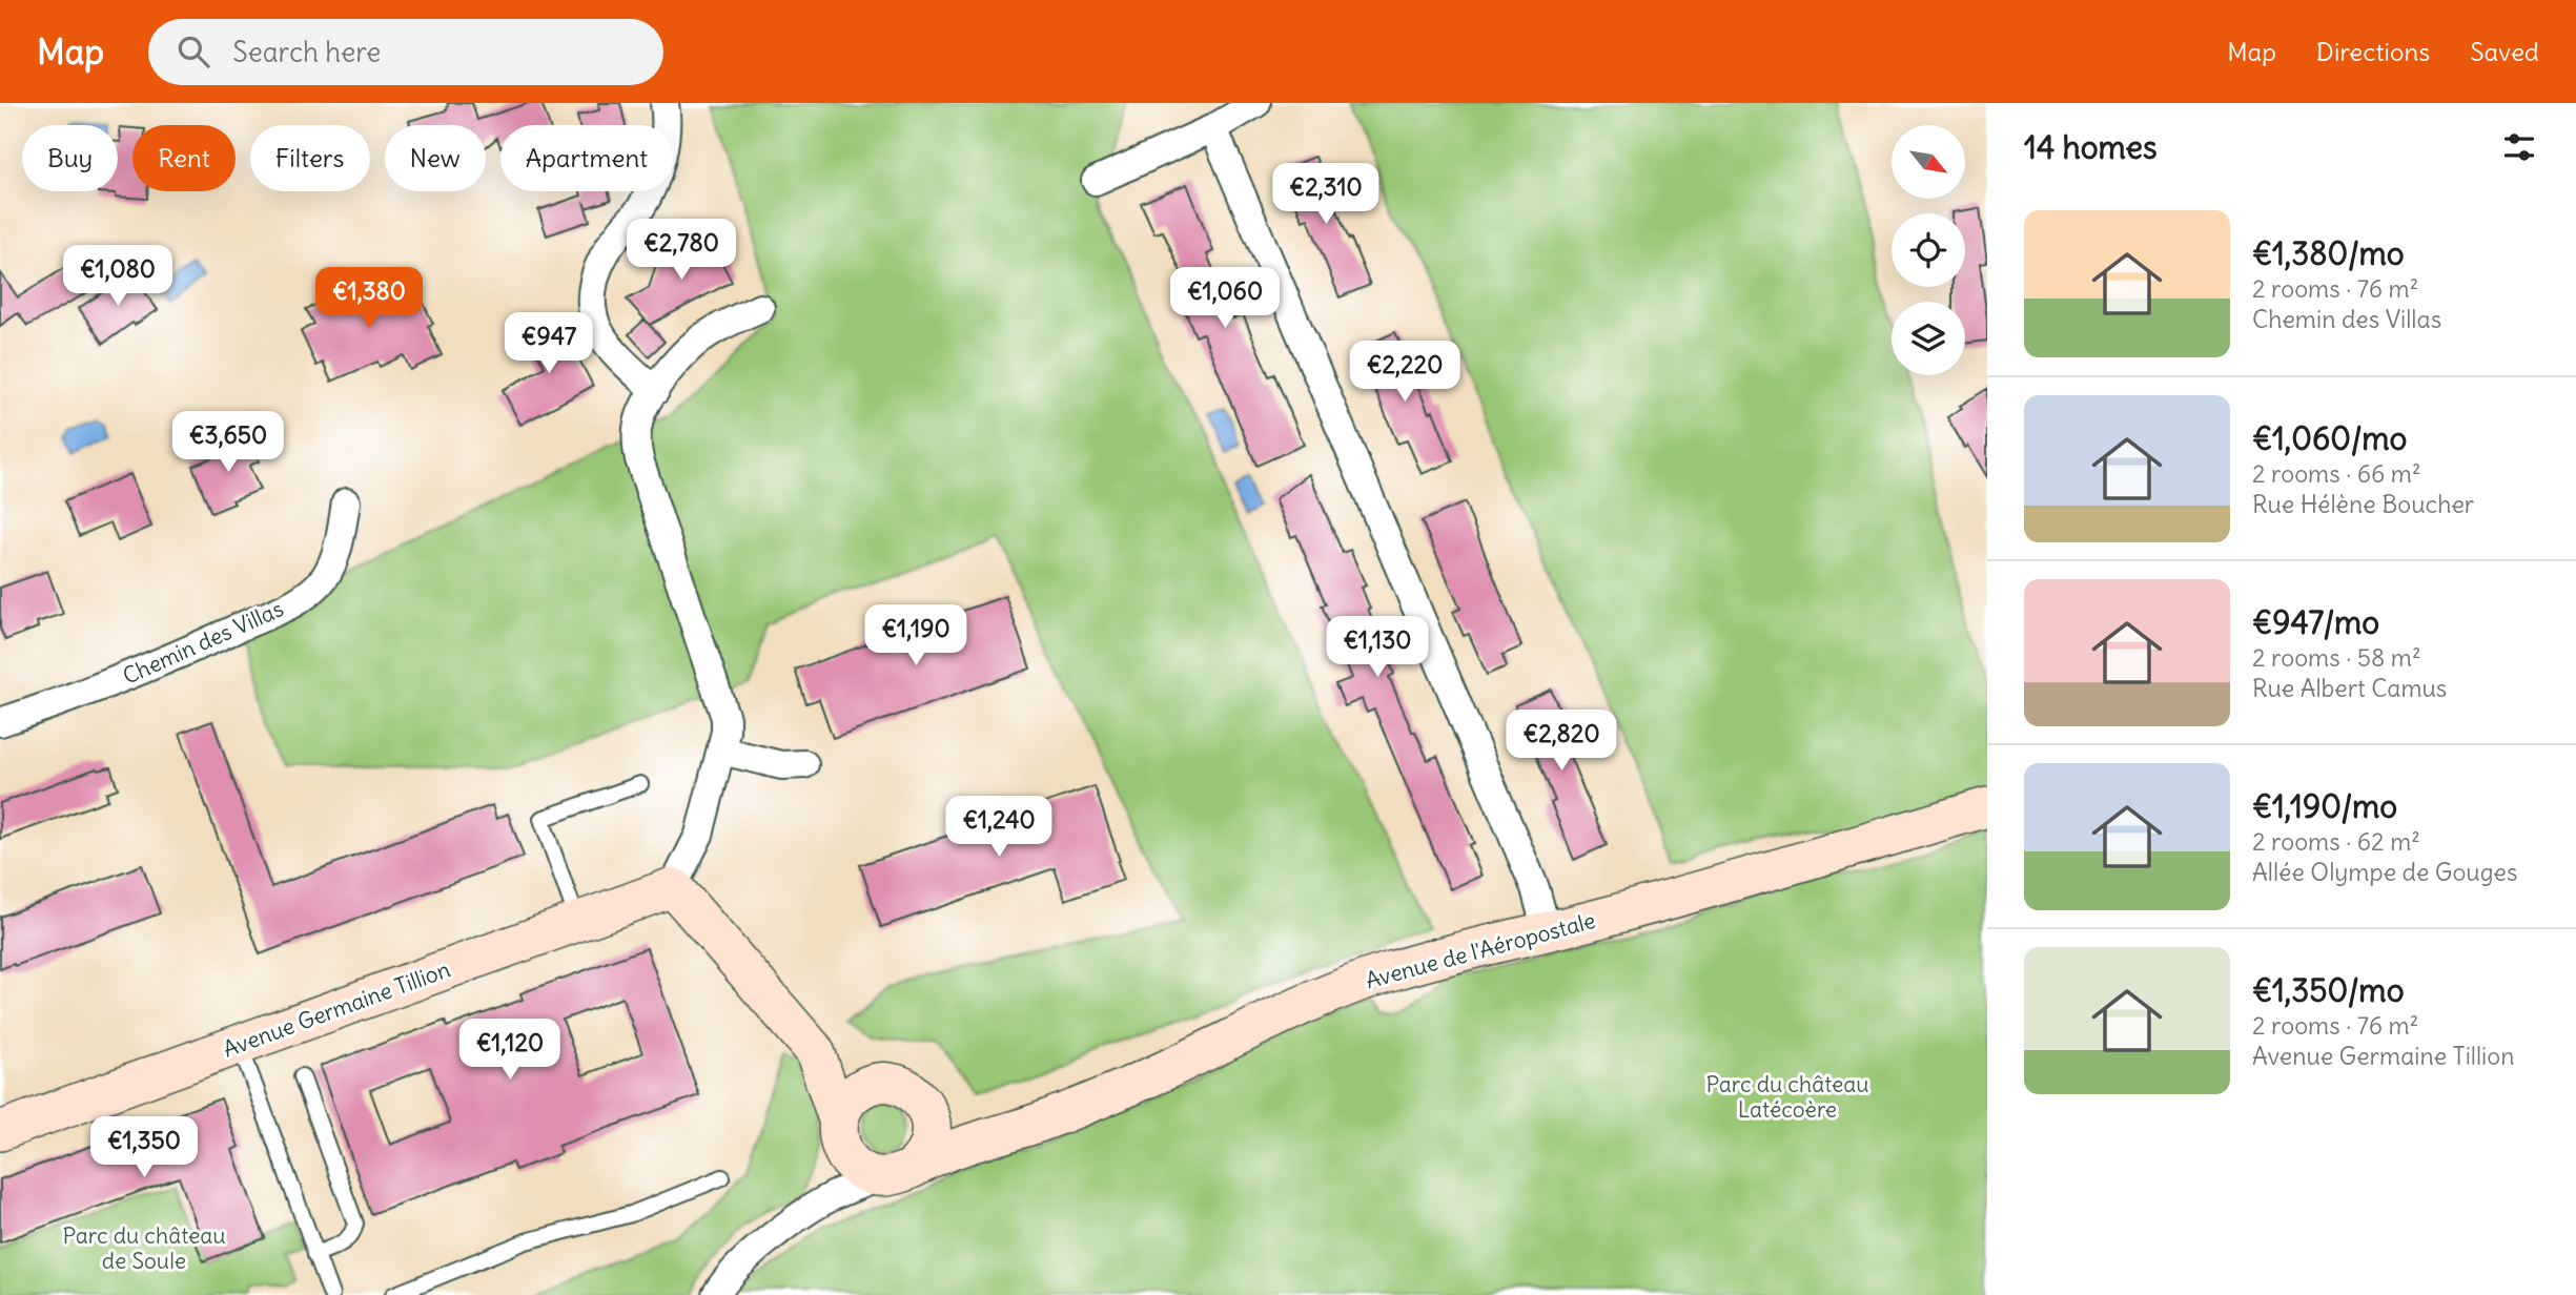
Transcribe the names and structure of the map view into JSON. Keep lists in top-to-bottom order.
{
  "streets": {
    "street": ["Chemin des Villas", "Avenue de l'Aéropostale", "Avenue Germaine Tillion"]
  },
  "parks": ["Parc du château Latécoère", "Parc du château de Soule"],
  "north": "bottom right",
  "page": {
    "header": "Map",
    "search": "Search here",
    "nav": ["Map", "Directions", "Saved"],
    "heading": "14 homes",
    "chip": [
      "Buy",
      "Rent",
      "Filters",
      "New",
      "Apartment"
    ],
    "price": [
      "€2,310",
      "€2,780",
      "€1,080",
      "€1,380",
      "€1,060",
      "€947",
      "€2,220",
      "€3,650",
      "€1,190",
      "€1,130",
      "€2,820",
      "€1,240",
      "€1,120",
      "€1,350"
    ],
    "list": [
      {
        "name": "€1,380/mo",
        "note": "2 rooms · 76 m² · Chemin des Villas"
      },
      {
        "name": "€1,060/mo",
        "note": "2 rooms · 66 m² · Rue Hélène Boucher"
      },
      {
        "name": "€947/mo",
        "note": "2 rooms · 58 m² · Rue Albert Camus"
      },
      {
        "name": "€1,190/mo",
        "note": "2 rooms · 62 m² · Allée Olympe de Gouges"
      },
      {
        "name": "€1,350/mo",
        "note": "2 rooms · 76 m² · Avenue Germaine Tillion"
      }
    ]
  }
}
